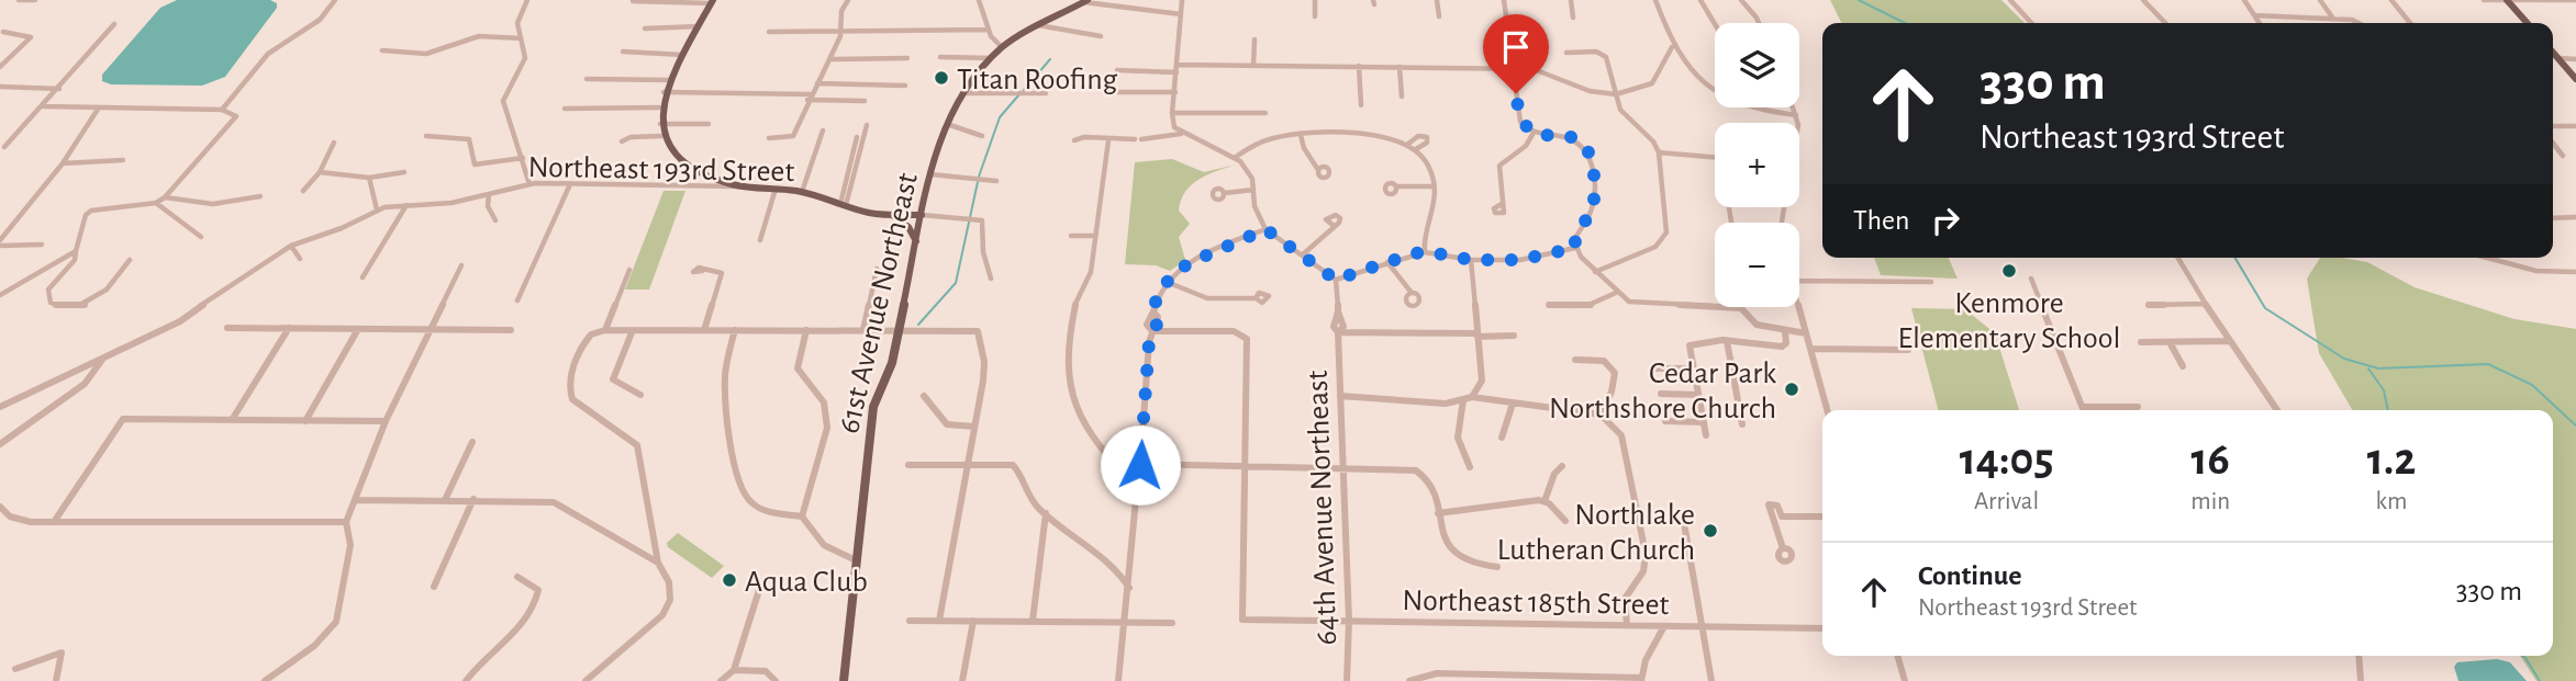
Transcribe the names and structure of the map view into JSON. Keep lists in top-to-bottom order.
{
  "streets": {
    "main road": ["Northeast 193rd Street", "61st Avenue Northeast"],
    "street": ["64th Avenue Northeast", "Northeast 185th Street"]
  },
  "crossings": [
    ["Northeast 193rd Street", "61st Avenue Northeast"],
    ["64th Avenue Northeast", "Northeast 185th Street"]
  ],
  "places": [
    "Titan Roofing",
    "Kenmore Elementary School",
    "Cedar Park Northshore Church",
    "Northlake Lutheran Church",
    "Aqua Club"
  ],
  "page": {
    "map_buttons": ["+", "−"],
    "turn": ["330 m", "Northeast 193rd Street"],
    "then": "Then",
    "eta": [
      "14:05",
      "Arrival",
      "16",
      "min",
      "1.2",
      "km"
    ],
    "list": [
      {
        "name": "Continue",
        "note": "Northeast 193rd Street",
        "value": "330 m"
      }
    ]
  }
}
